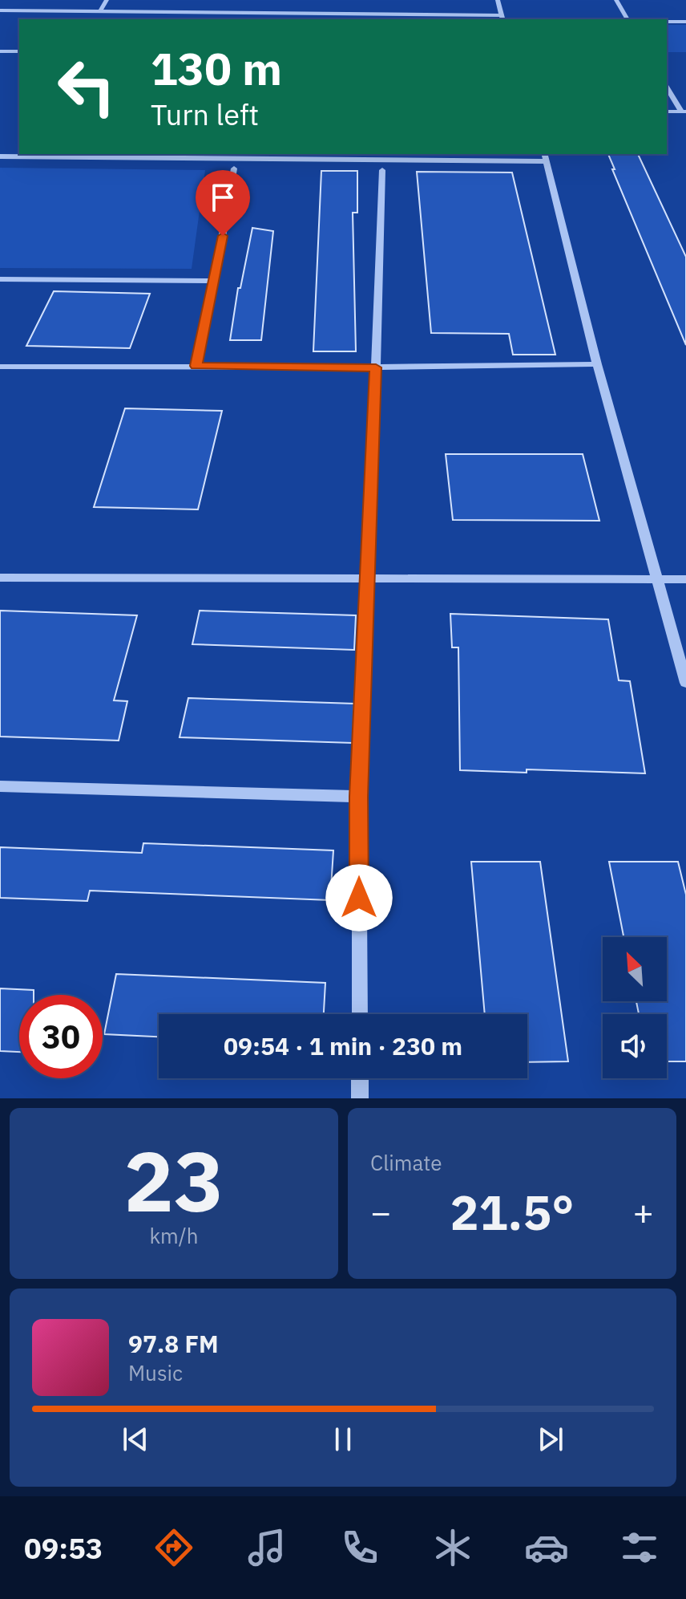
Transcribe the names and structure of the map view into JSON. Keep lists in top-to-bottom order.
{
  "north": "top left",
  "page": {
    "turn": ["130 m", "Turn left"],
    "limit": "30",
    "trip": "09:54 · 1 min · 230 m",
    "tile": [
      ["23", "km/h"],
      "Climate"
    ],
    "heat": ["−", "21.5°", "+"],
    "song": ["97.8 FM", "Music"],
    "tabs": "09:53"
  }
}
